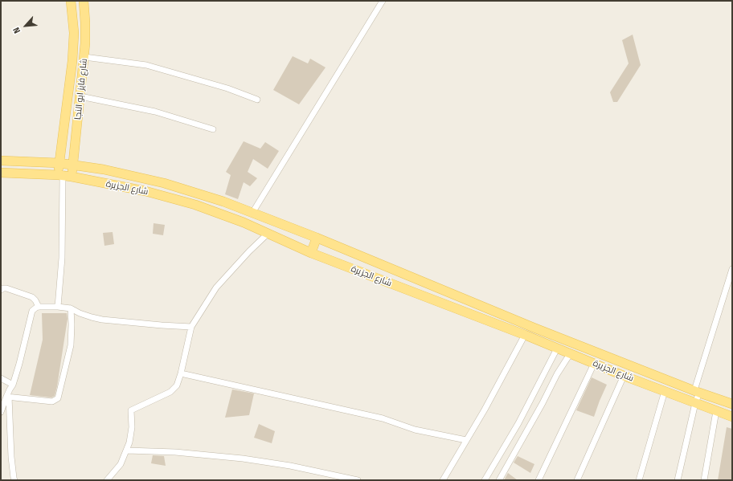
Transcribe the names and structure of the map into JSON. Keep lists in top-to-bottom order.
{
  "streets": {
    "main road": ["شارع فايز ابو النجا", "شارع الجزيرة"]
  },
  "crossings": [
    ["شارع فايز ابو النجا", "شارع الجزيرة"]
  ],
  "north": "bottom left"
}
